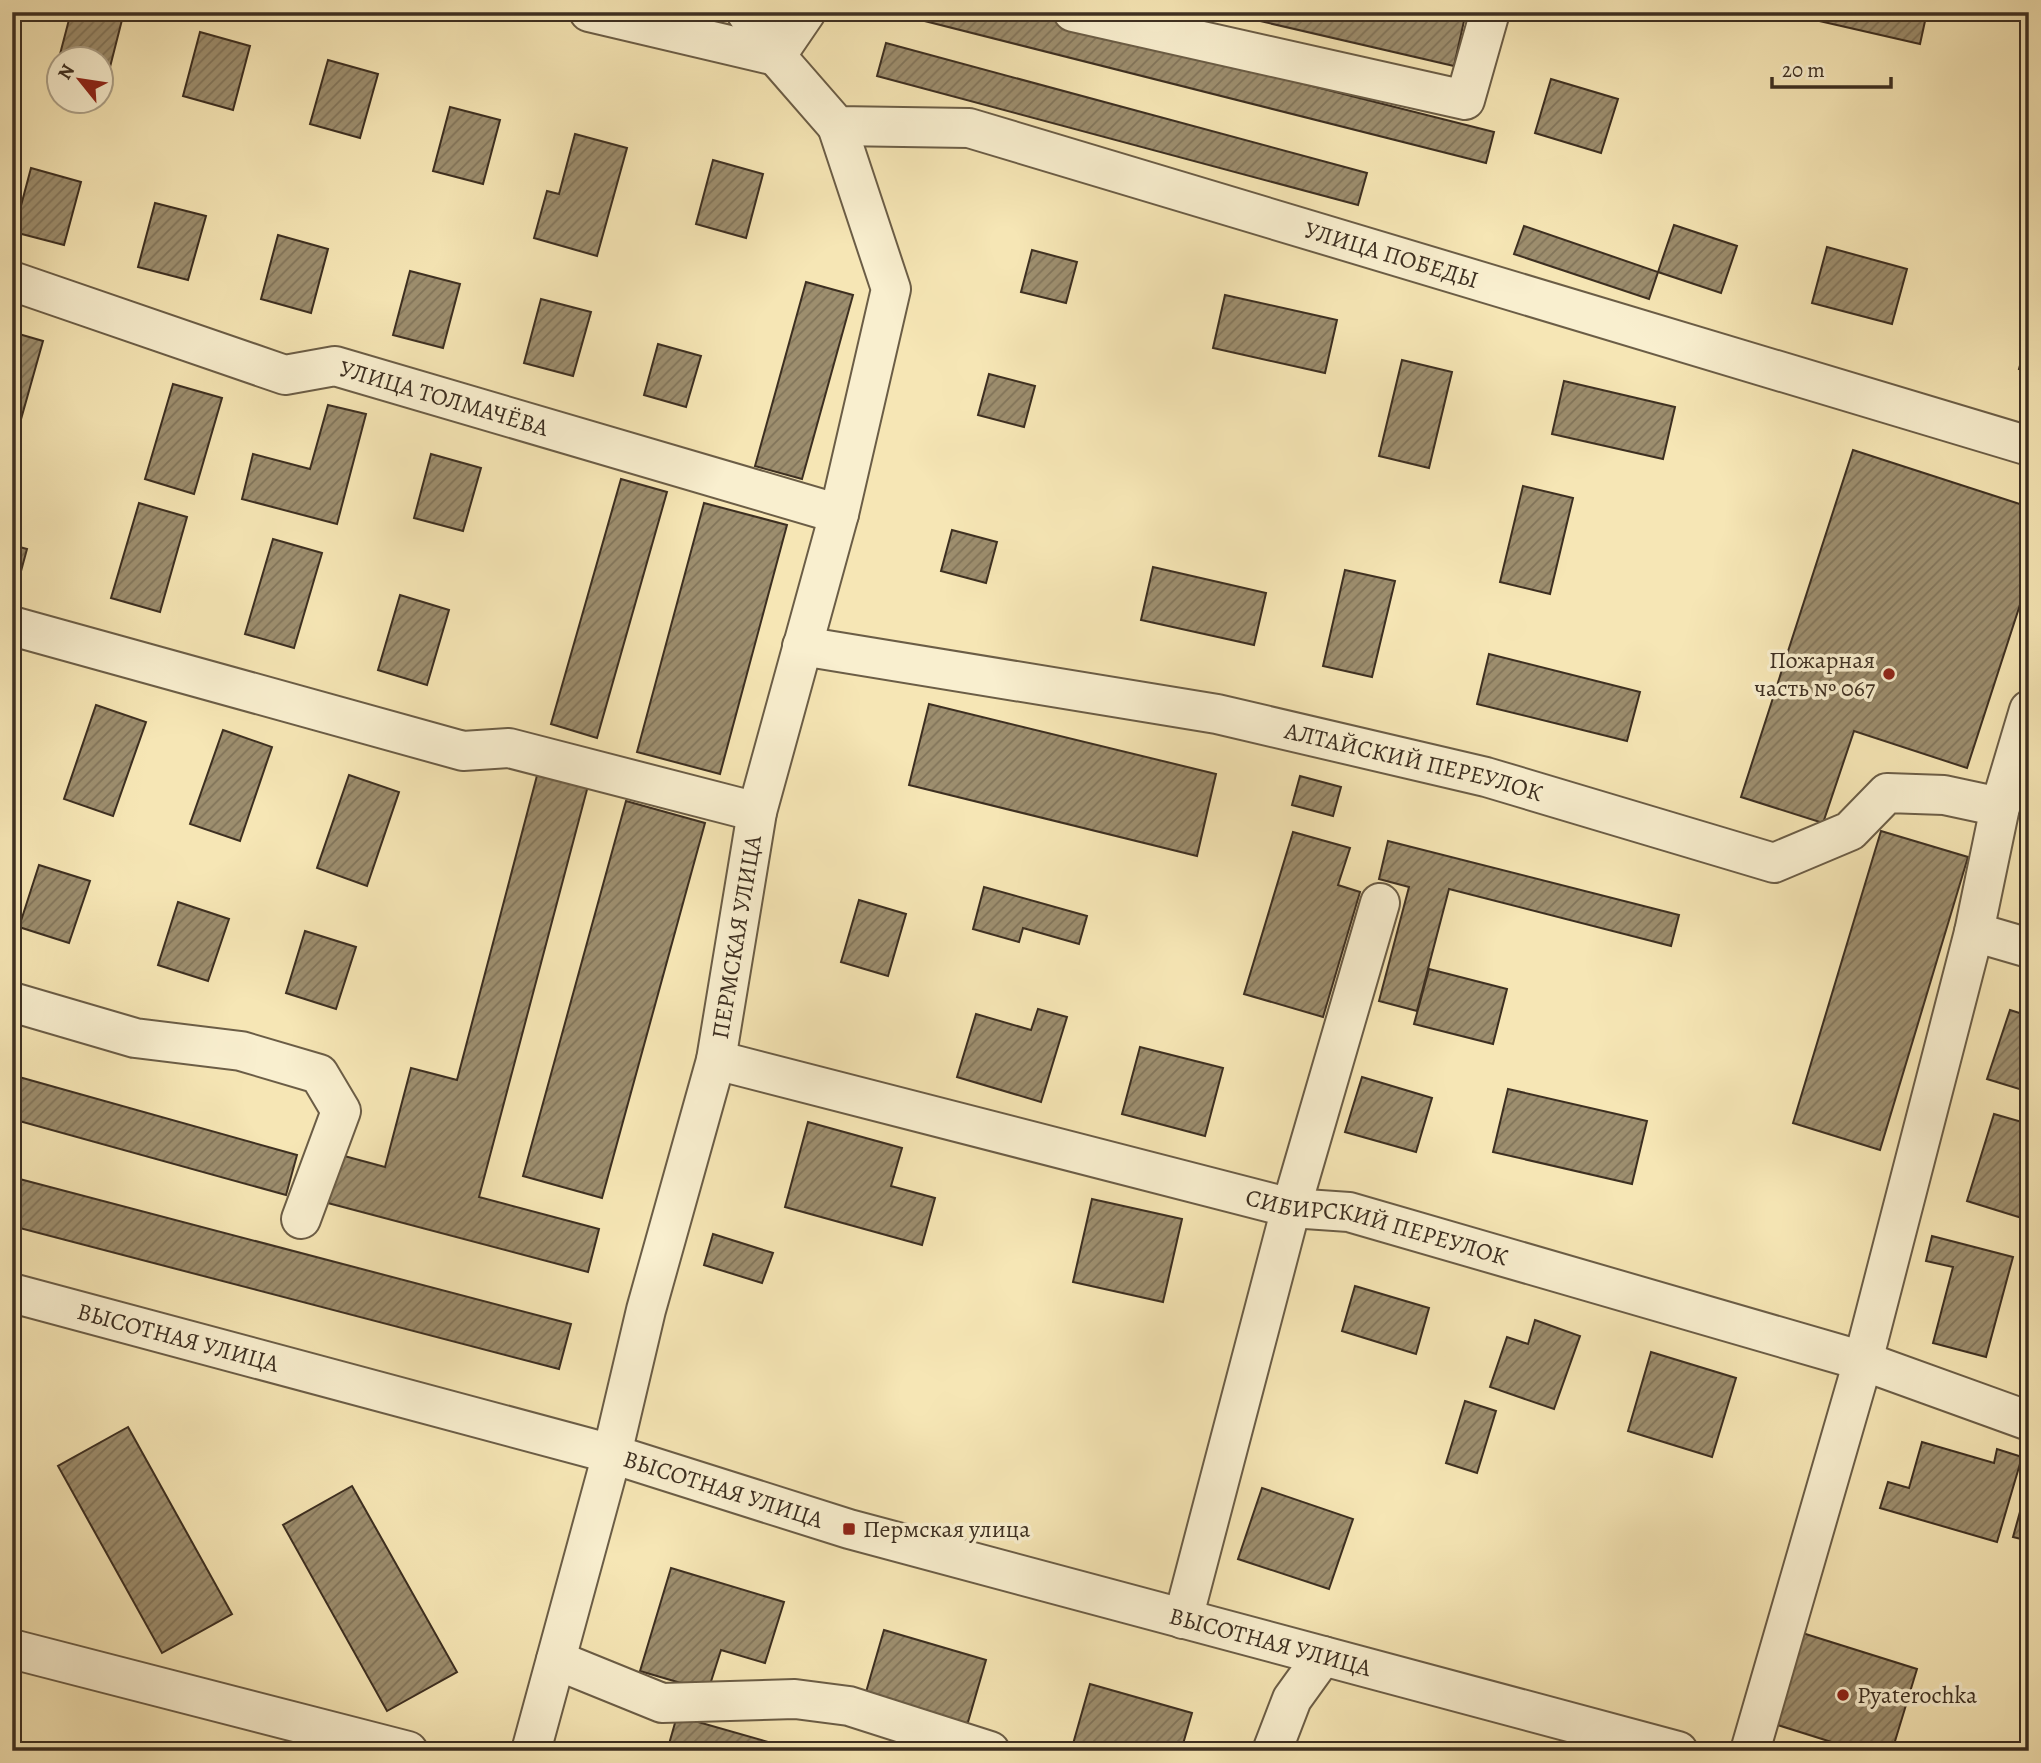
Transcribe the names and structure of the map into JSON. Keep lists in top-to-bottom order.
{
  "streets": {
    "street": [
      "УЛИЦА ПОБЕДЫ",
      "УЛИЦА ТОЛМАЧЁВА",
      "АЛТАЙСКИЙ ПЕРЕУЛОК",
      "ПЕРМСКАЯ УЛИЦА",
      "СИБИРСКИЙ ПЕРЕУЛОК",
      "ВЫСОТНАЯ УЛИЦА"
    ]
  },
  "crossings": [
    ["УЛИЦА ПОБЕДЫ", "ПЕРМСКАЯ УЛИЦА"],
    ["УЛИЦА ТОЛМАЧЁВА", "ПЕРМСКАЯ УЛИЦА"],
    ["АЛТАЙСКИЙ ПЕРЕУЛОК", "ПЕРМСКАЯ УЛИЦА"],
    ["ПЕРМСКАЯ УЛИЦА", "СИБИРСКИЙ ПЕРЕУЛОК"],
    ["ПЕРМСКАЯ УЛИЦА", "ВЫСОТНАЯ УЛИЦА"]
  ],
  "places": {
    "other": ["Пожарная часть № 067", "Pyaterochka"],
    "transit": ["Пермская улица"]
  },
  "scale_bar": "20 m",
  "north": "top left"
}
